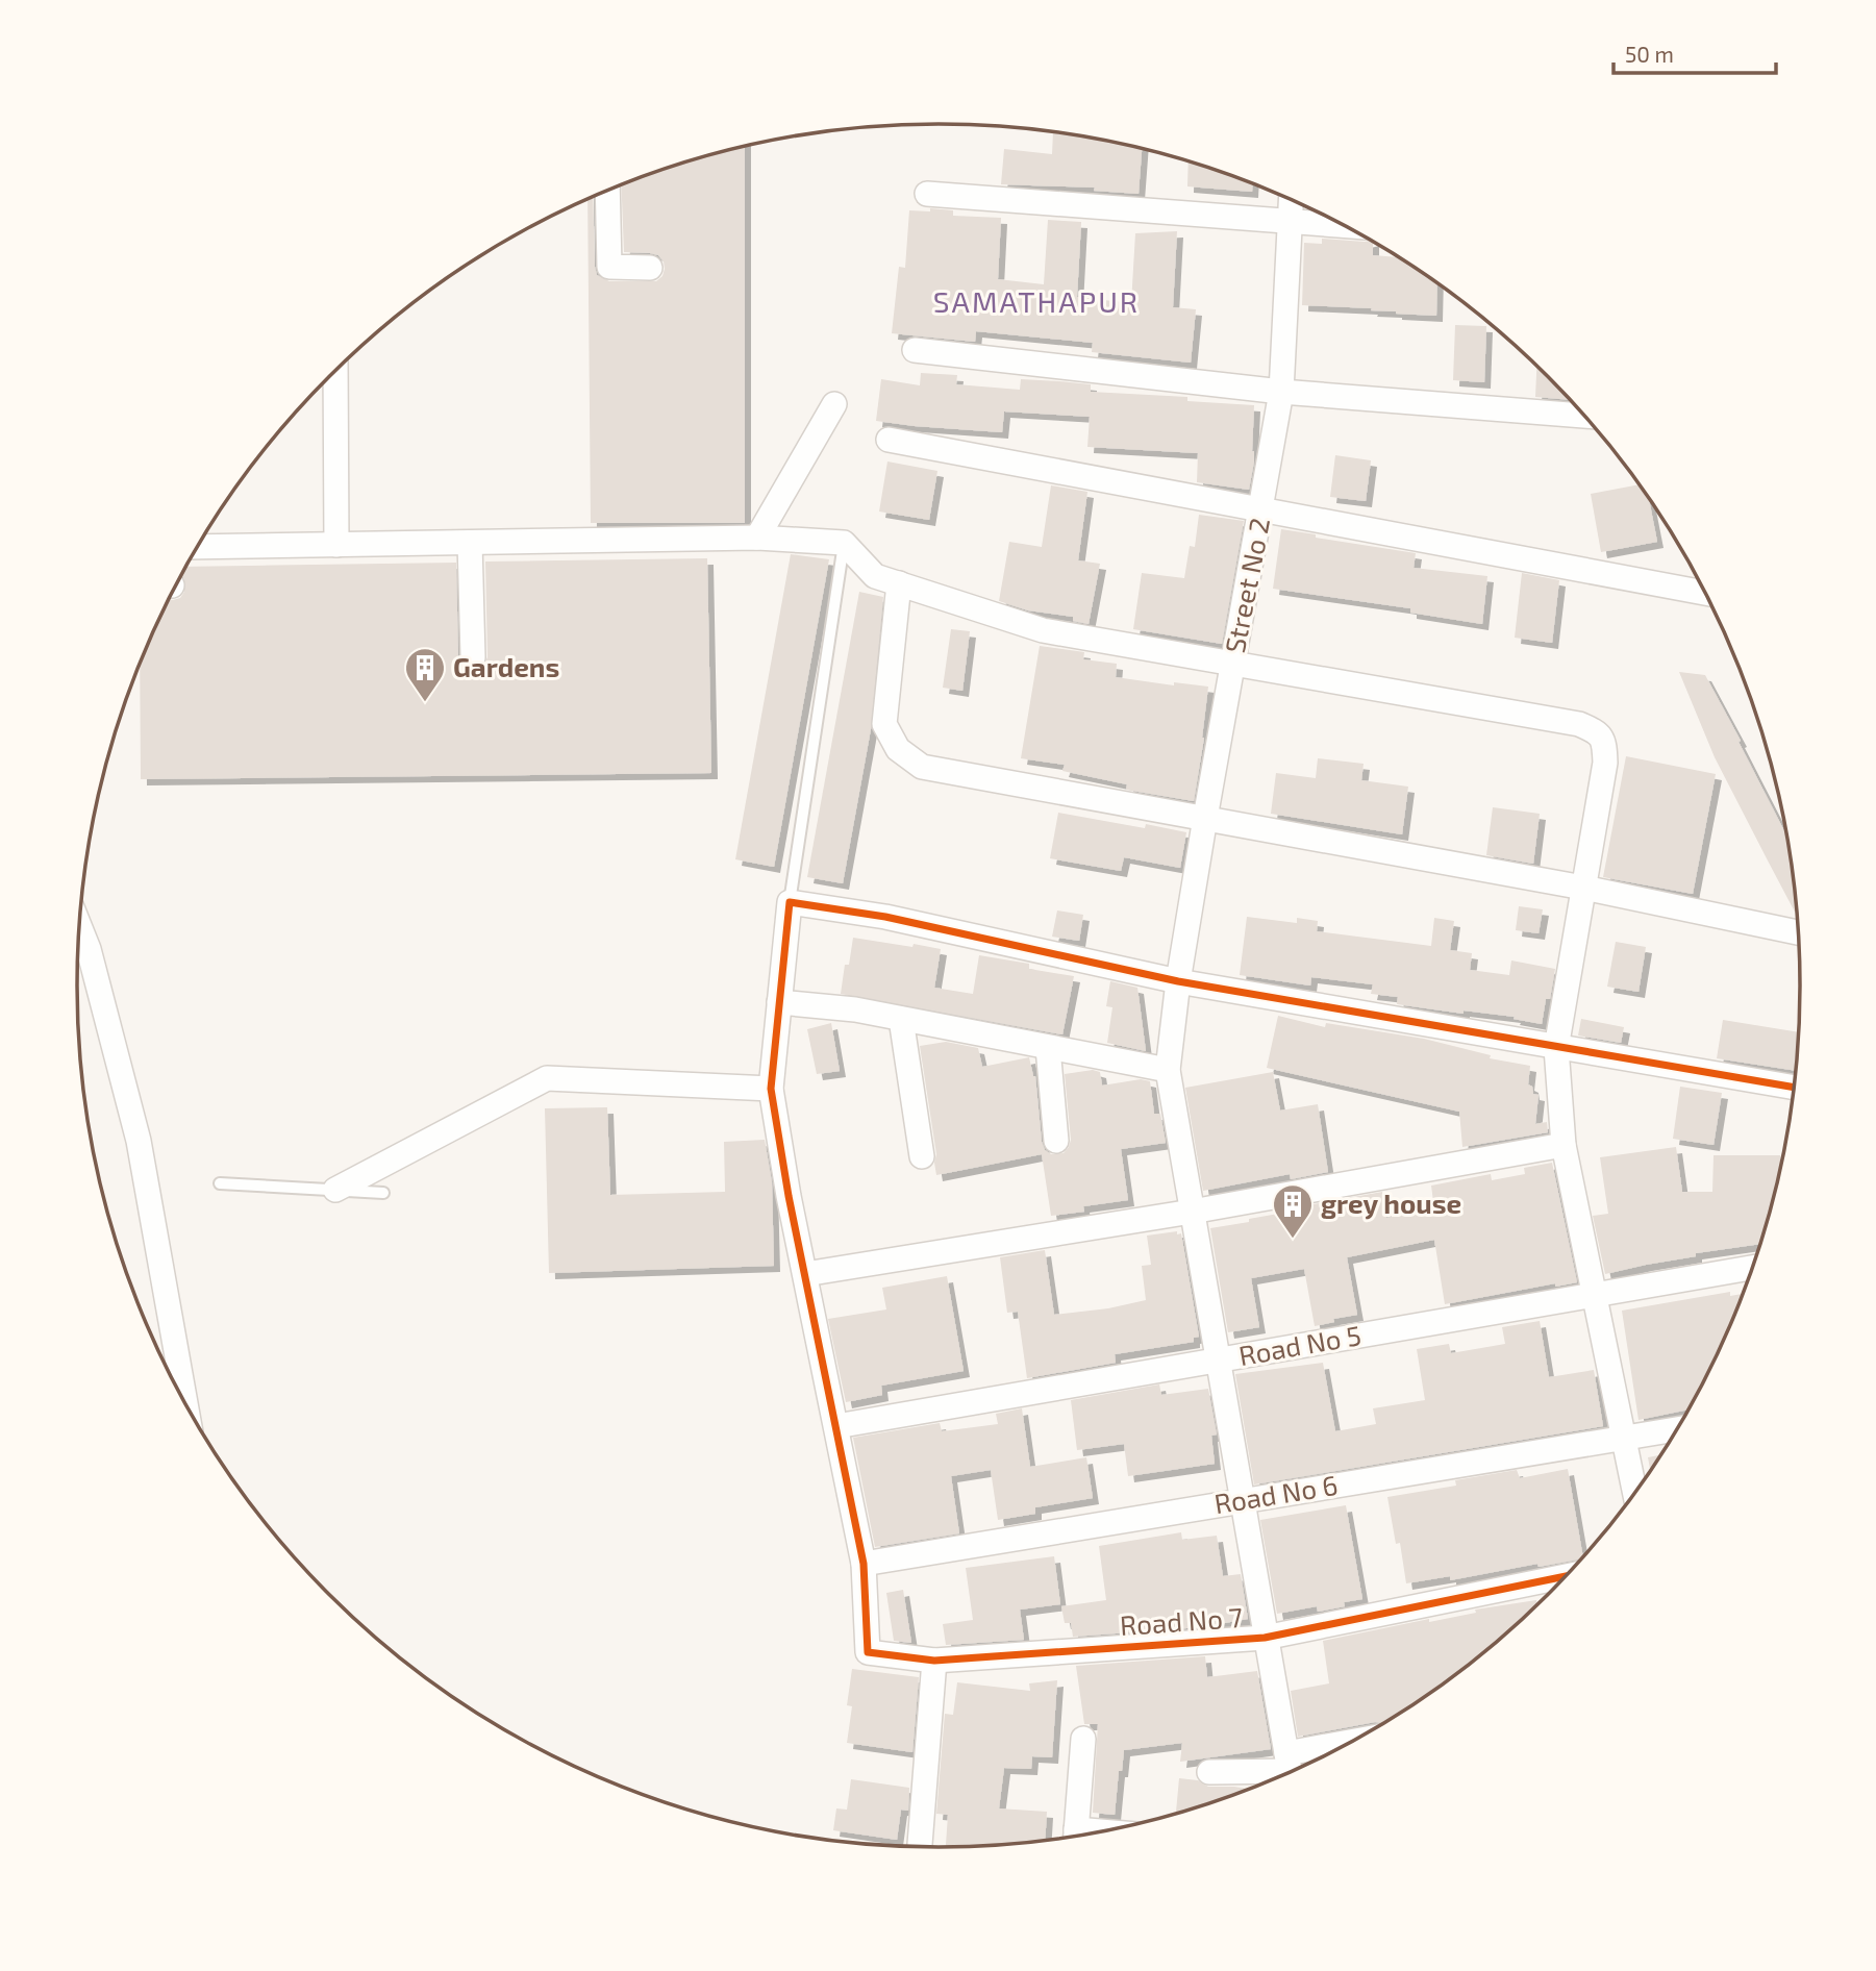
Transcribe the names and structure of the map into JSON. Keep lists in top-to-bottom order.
{
  "streets": {
    "street": [
      "Street No 2",
      "Road No 5",
      "Road No 6",
      "Road No 7"
    ]
  },
  "crossings": [
    ["Street No 2", "Road No 5"],
    ["Street No 2", "Road No 6"],
    ["Street No 2", "Road No 7"],
    ["Road No 6", "Road No 7"]
  ],
  "districts": ["SAMATHAPUR"],
  "places": {
    "building": ["Gardens", "grey house"]
  },
  "scale_bar": "50 m"
}
